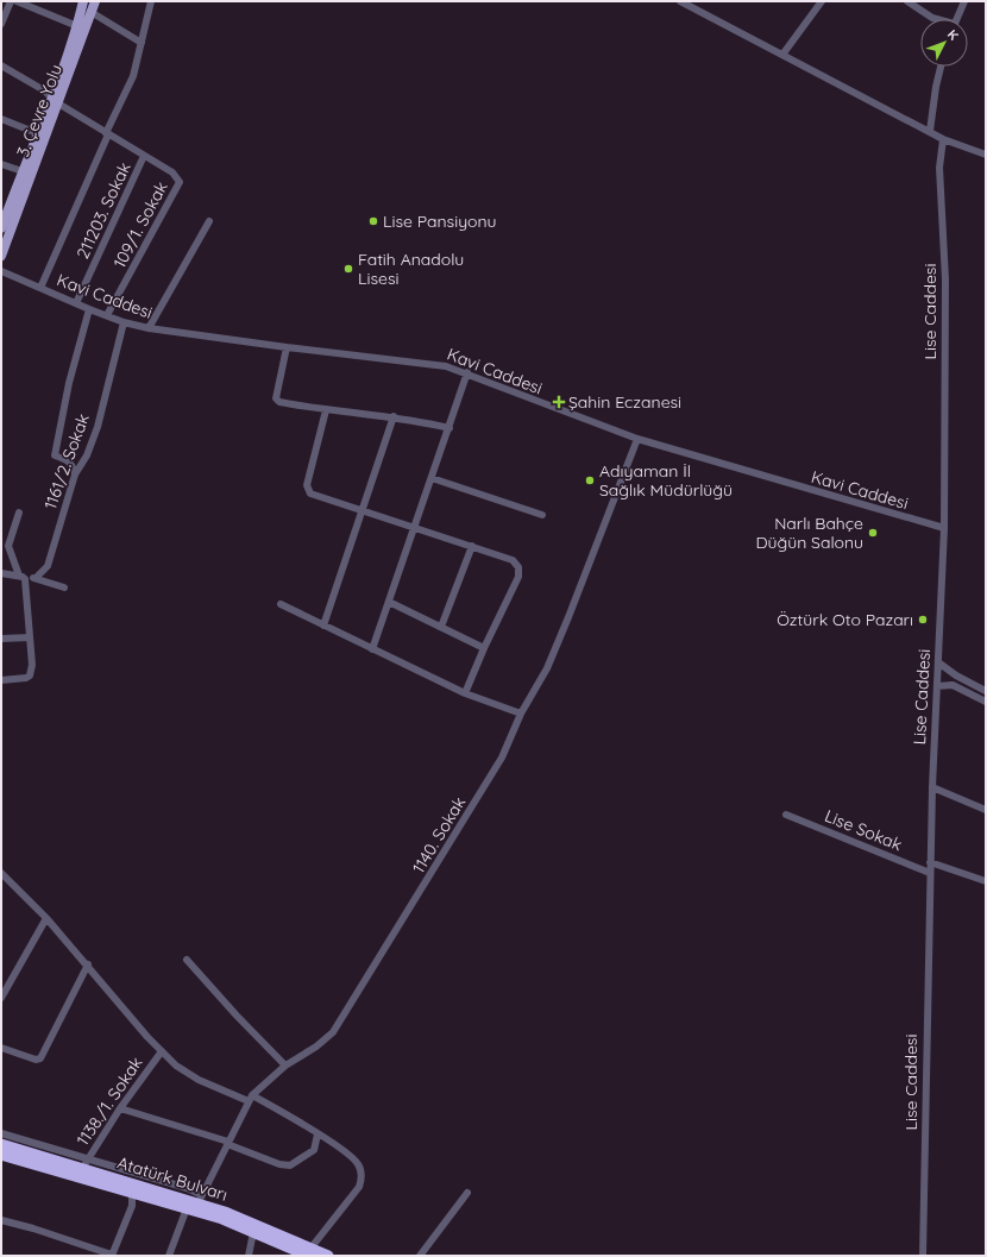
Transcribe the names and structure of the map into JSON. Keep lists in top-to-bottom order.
{
  "streets": {
    "highway": ["Atatürk Bulvarı"],
    "main road": ["3. Çevre Yolu"],
    "street": [
      "211203. Sokak",
      "109/1. Sokak",
      "Kavi Caddesi",
      "Lise Caddesi",
      "1161/2. Sokak",
      "Lise Sokak",
      "1140. Sokak",
      "1138./1. Sokak"
    ]
  },
  "crossings": [
    ["211203. Sokak", "109/1. Sokak"],
    ["211203. Sokak", "Kavi Caddesi"],
    ["109/1. Sokak", "Kavi Caddesi"],
    ["Kavi Caddesi", "Lise Caddesi"],
    ["Kavi Caddesi", "1161/2. Sokak"],
    ["Kavi Caddesi", "1140. Sokak"],
    ["Lise Caddesi", "Lise Sokak"],
    ["1140. Sokak", "Atatürk Bulvarı"],
    ["1138./1. Sokak", "Atatürk Bulvarı"]
  ],
  "places": {
    "other": [
      "Lise Pansiyonu",
      "Fatih Anadolu Lisesi",
      "Adıyaman İl Sağlık Müdürlüğü",
      "Narlı Bahçe Düğün Salonu",
      "Öztürk Oto Pazarı"
    ],
    "health": ["Şahin Eczanesi"]
  },
  "north": "top right"
}
